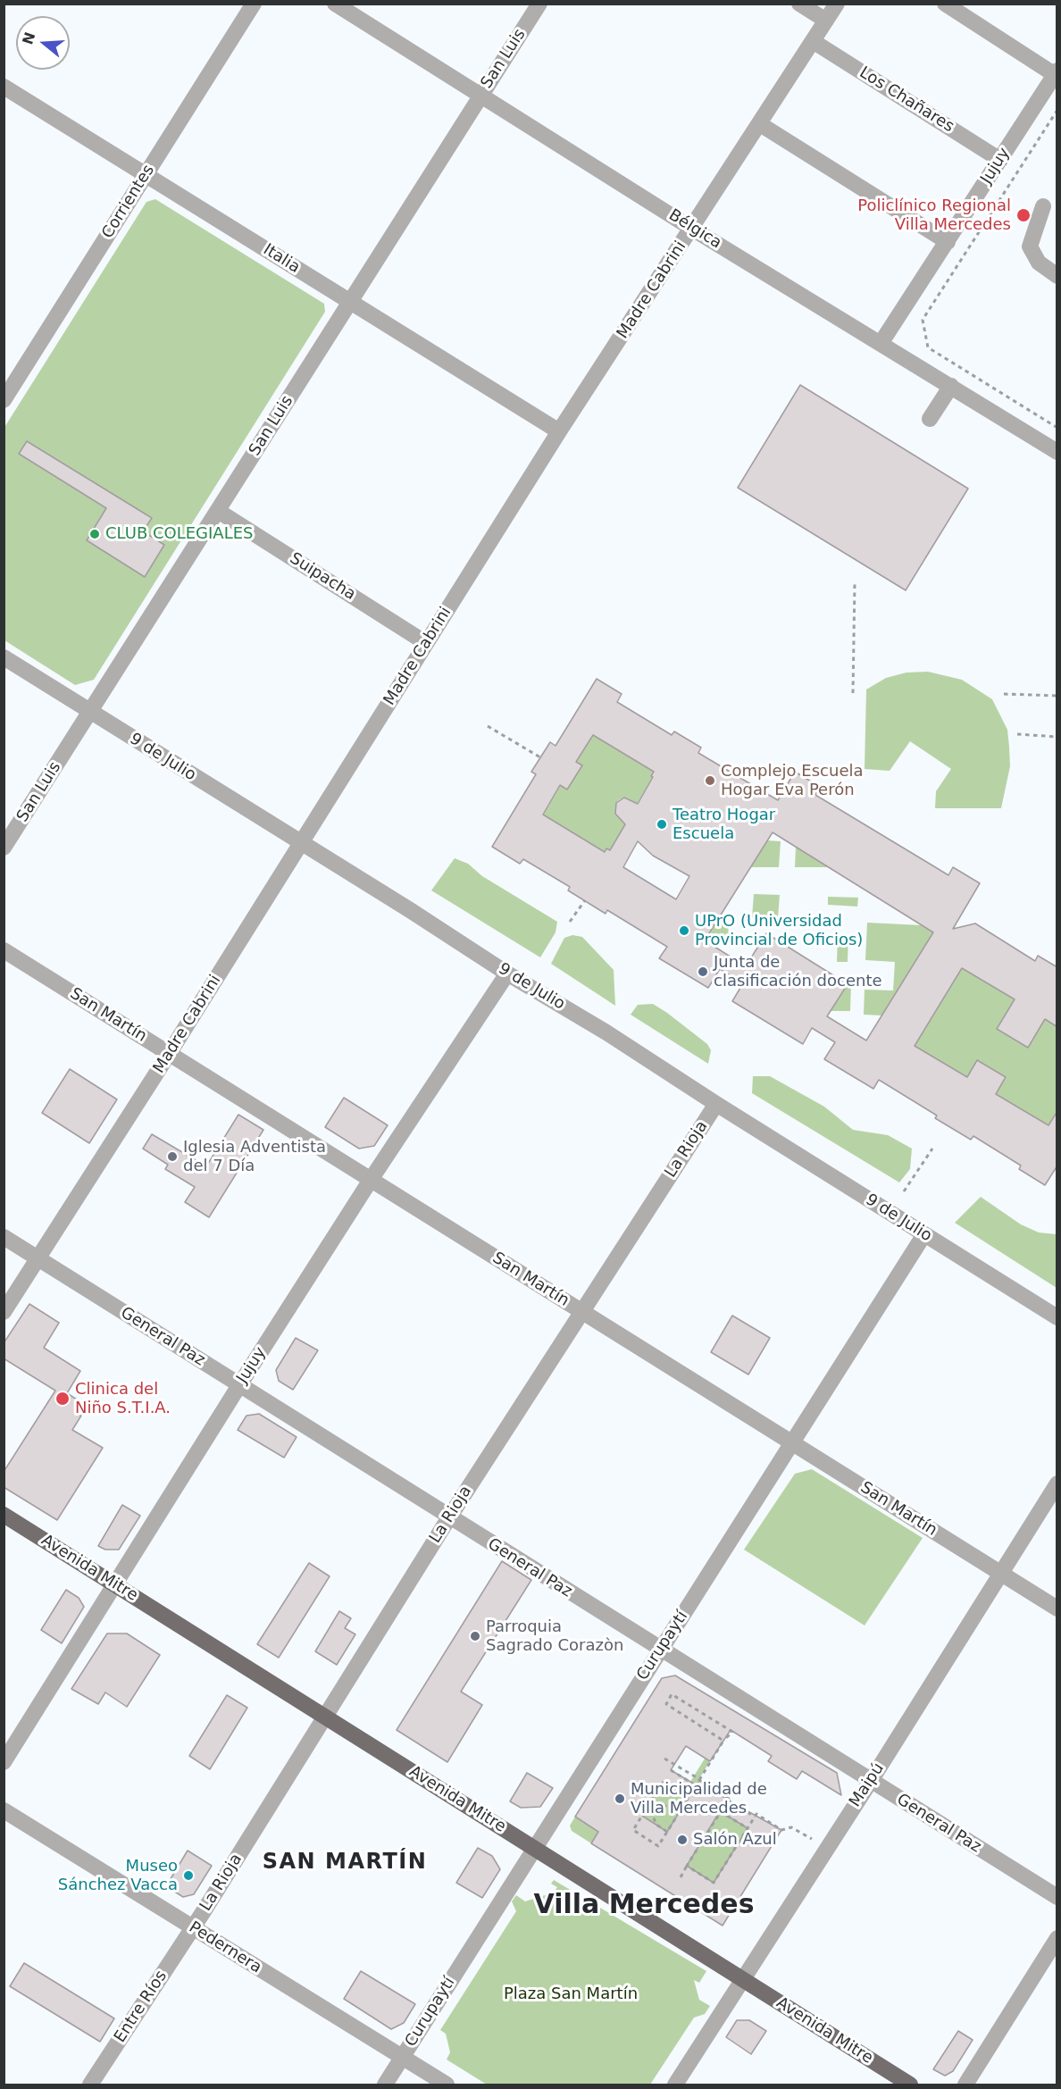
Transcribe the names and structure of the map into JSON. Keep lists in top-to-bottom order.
{
  "streets": {
    "main road": ["Avenida Mitre"],
    "street": [
      "San Luis",
      "Los Chañares",
      "Jujuy",
      "Corrientes",
      "Bélgica",
      "Italia",
      "Madre Cabrini",
      "Suipacha",
      "9 de Julio",
      "San Martín",
      "La Rioja",
      "General Paz",
      "Curupaytí",
      "Maipú",
      "Pedernera",
      "Entre Ríos"
    ]
  },
  "crossings": [
    ["San Luis", "Bélgica"],
    ["San Luis", "Italia"],
    ["San Luis", "Suipacha"],
    ["San Luis", "9 de Julio"],
    ["Los Chañares", "Jujuy"],
    ["Los Chañares", "Madre Cabrini"],
    ["Jujuy", "Bélgica"],
    ["Jujuy", "9 de Julio"],
    ["Jujuy", "San Martín"],
    ["Jujuy", "General Paz"],
    ["Jujuy", "Avenida Mitre"],
    ["Corrientes", "Italia"],
    ["Bélgica", "Madre Cabrini"],
    ["Italia", "Madre Cabrini"],
    ["Madre Cabrini", "Suipacha"],
    ["Madre Cabrini", "9 de Julio"],
    ["Madre Cabrini", "San Martín"],
    ["Madre Cabrini", "General Paz"],
    ["9 de Julio", "La Rioja"],
    ["9 de Julio", "Curupaytí"],
    ["San Martín", "La Rioja"],
    ["San Martín", "Curupaytí"],
    ["San Martín", "Maipú"],
    ["La Rioja", "General Paz"],
    ["La Rioja", "Avenida Mitre"],
    ["La Rioja", "Pedernera"],
    ["La Rioja", "Entre Ríos"],
    ["General Paz", "Curupaytí"],
    ["General Paz", "Maipú"],
    ["Avenida Mitre", "Curupaytí"],
    ["Avenida Mitre", "Maipú"],
    ["Curupaytí", "Pedernera"],
    ["Pedernera", "Entre Ríos"]
  ],
  "districts": ["SAN MARTÍN", "Villa Mercedes"],
  "parks": ["Plaza San Martín"],
  "places": [
    "Policlínico Regional Villa Mercedes",
    "CLUB COLEGIALES",
    "Complejo Escuela Hogar Eva Perón",
    "Teatro Hogar Escuela",
    "UPrO (Universidad Provincial de Oficios)",
    "Junta de clasificación docente",
    "Iglesia Adventista del 7 Día",
    "Clinica del Niño S.T.I.A.",
    "Parroquia Sagrado Corazòn",
    "Municipalidad de Villa Mercedes",
    "Salón Azul",
    "Museo Sánchez Vacca"
  ],
  "north": "left"
}
